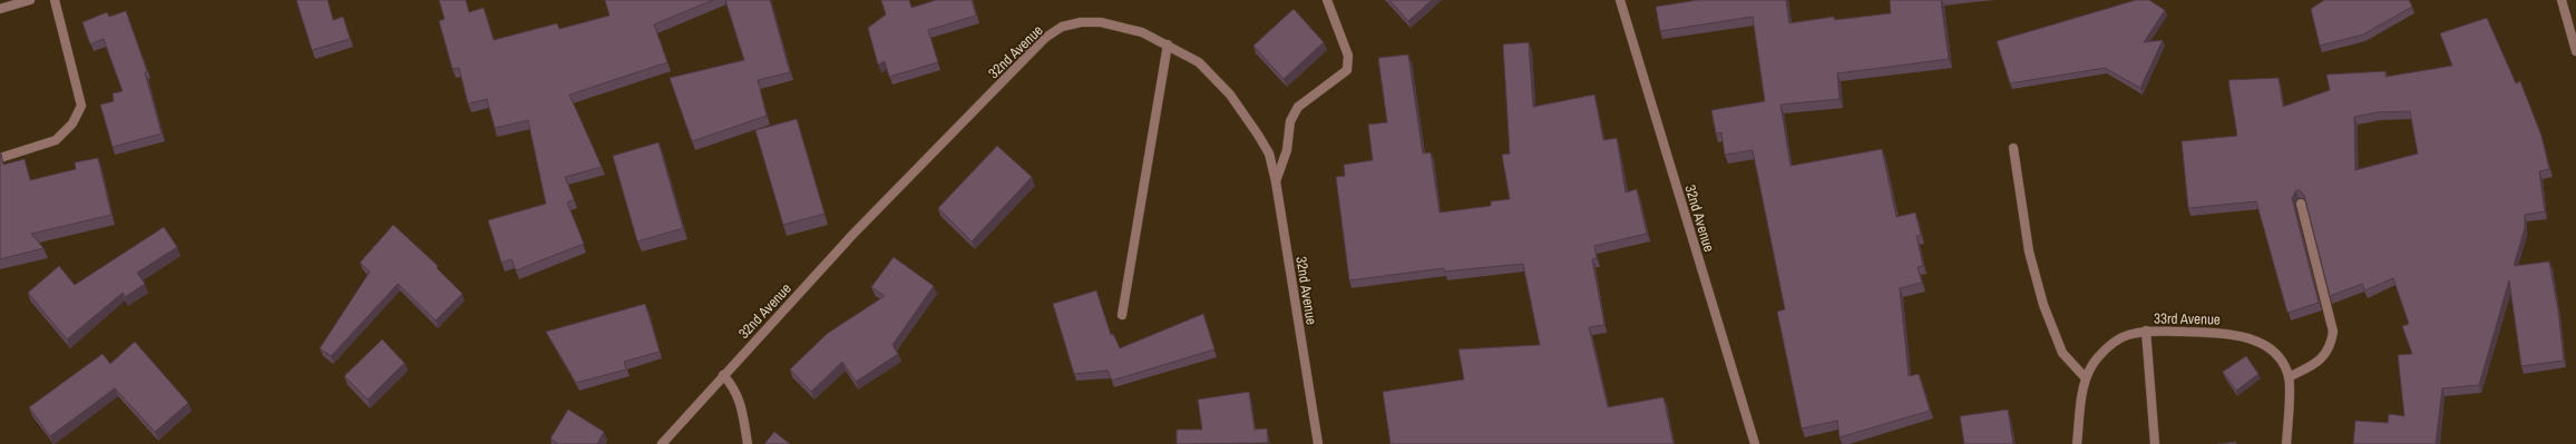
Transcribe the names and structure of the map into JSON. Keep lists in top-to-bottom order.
{
  "streets": {
    "street": ["32nd Avenue", "33rd Avenue"]
  }
}
